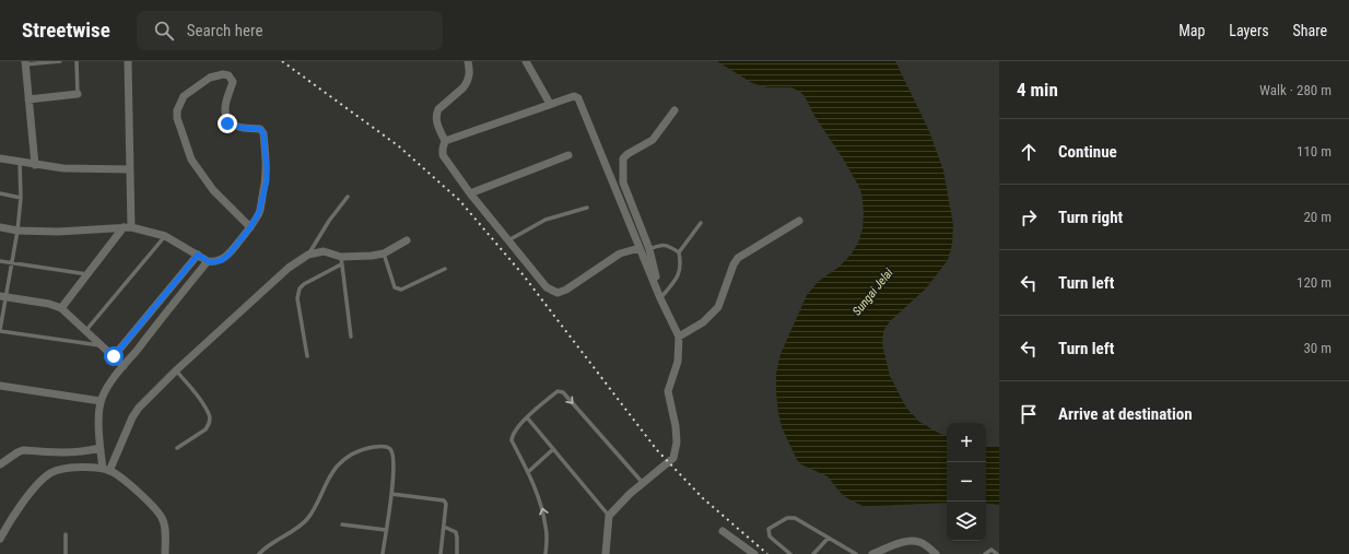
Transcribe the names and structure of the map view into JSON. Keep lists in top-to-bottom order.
{
  "water": ["Sungai Jelai"],
  "page": {
    "header": "Streetwise",
    "search": "Search here",
    "nav": ["Map", "Layers", "Share"],
    "heading": ["4 min", "Walk · 280 m"],
    "list": [
      ["Continue", "110 m"],
      ["Turn right", "20 m"],
      ["Turn left", "120 m"],
      ["Turn left", "30 m"],
      "Arrive at destination"
    ],
    "map_buttons": ["+", "−"]
  }
}
